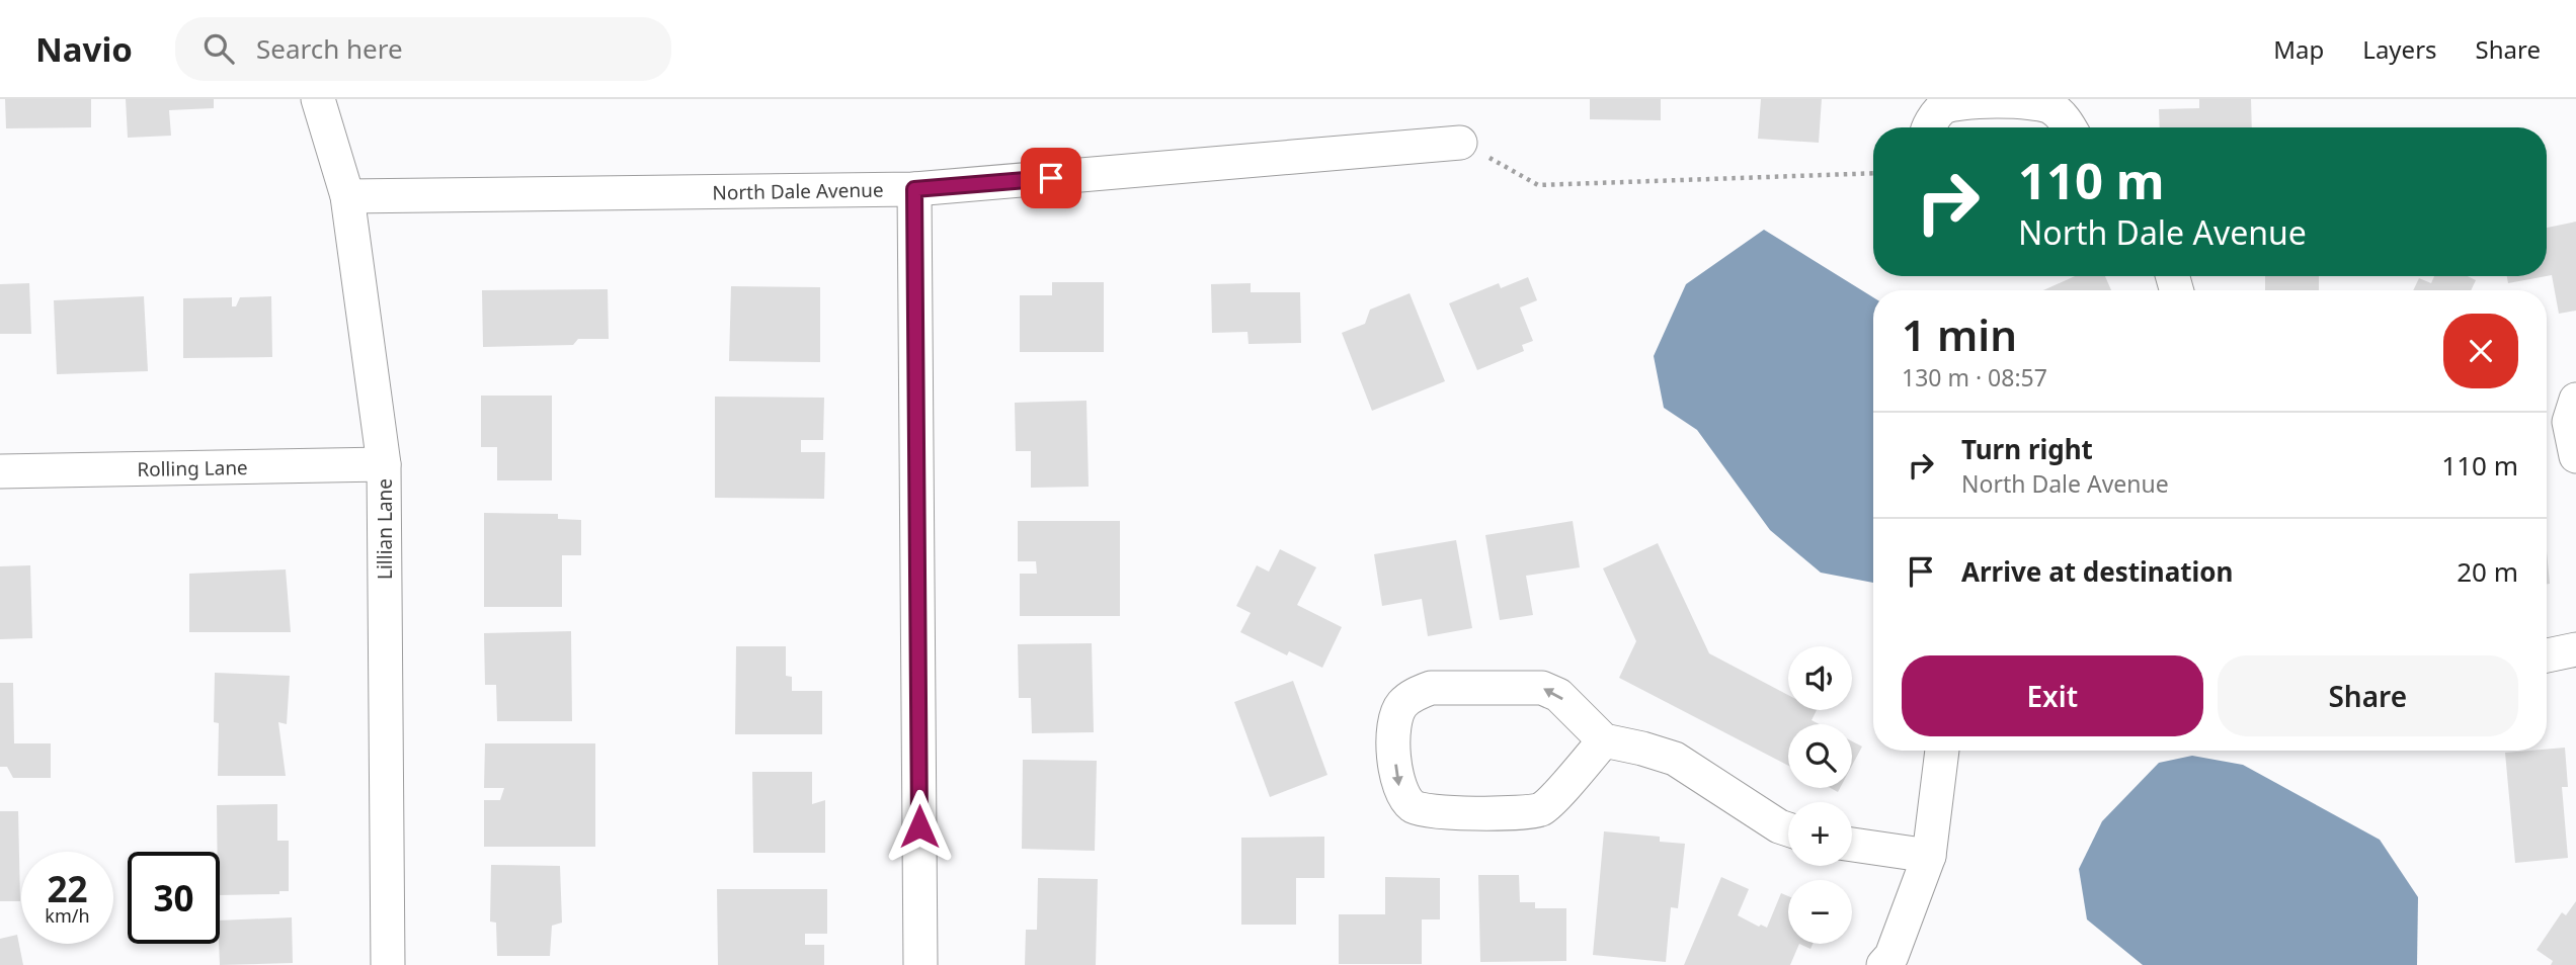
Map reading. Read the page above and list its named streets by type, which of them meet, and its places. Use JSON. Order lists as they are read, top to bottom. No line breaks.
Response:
{"streets":{"street":["North Dale Avenue","Rolling Lane","Lillian Lane"]},"crossings":[["North Dale Avenue","Lillian Lane"],["Rolling Lane","Lillian Lane"]],"page":{"header":"Navio","search":"Search here","nav":["Map","Layers","Share"],"turn":["110 m","North Dale Avenue"],"heading":["1 min","130 m · 08:57"],"list":[{"name":"Turn right","note":"North Dale Avenue","value":"110 m"},{"name":"Arrive at destination","value":"20 m"}],"buttons":["Exit","Share"],"map_buttons":["+","−"],"speed":"22 km/h","limit":"30"}}
